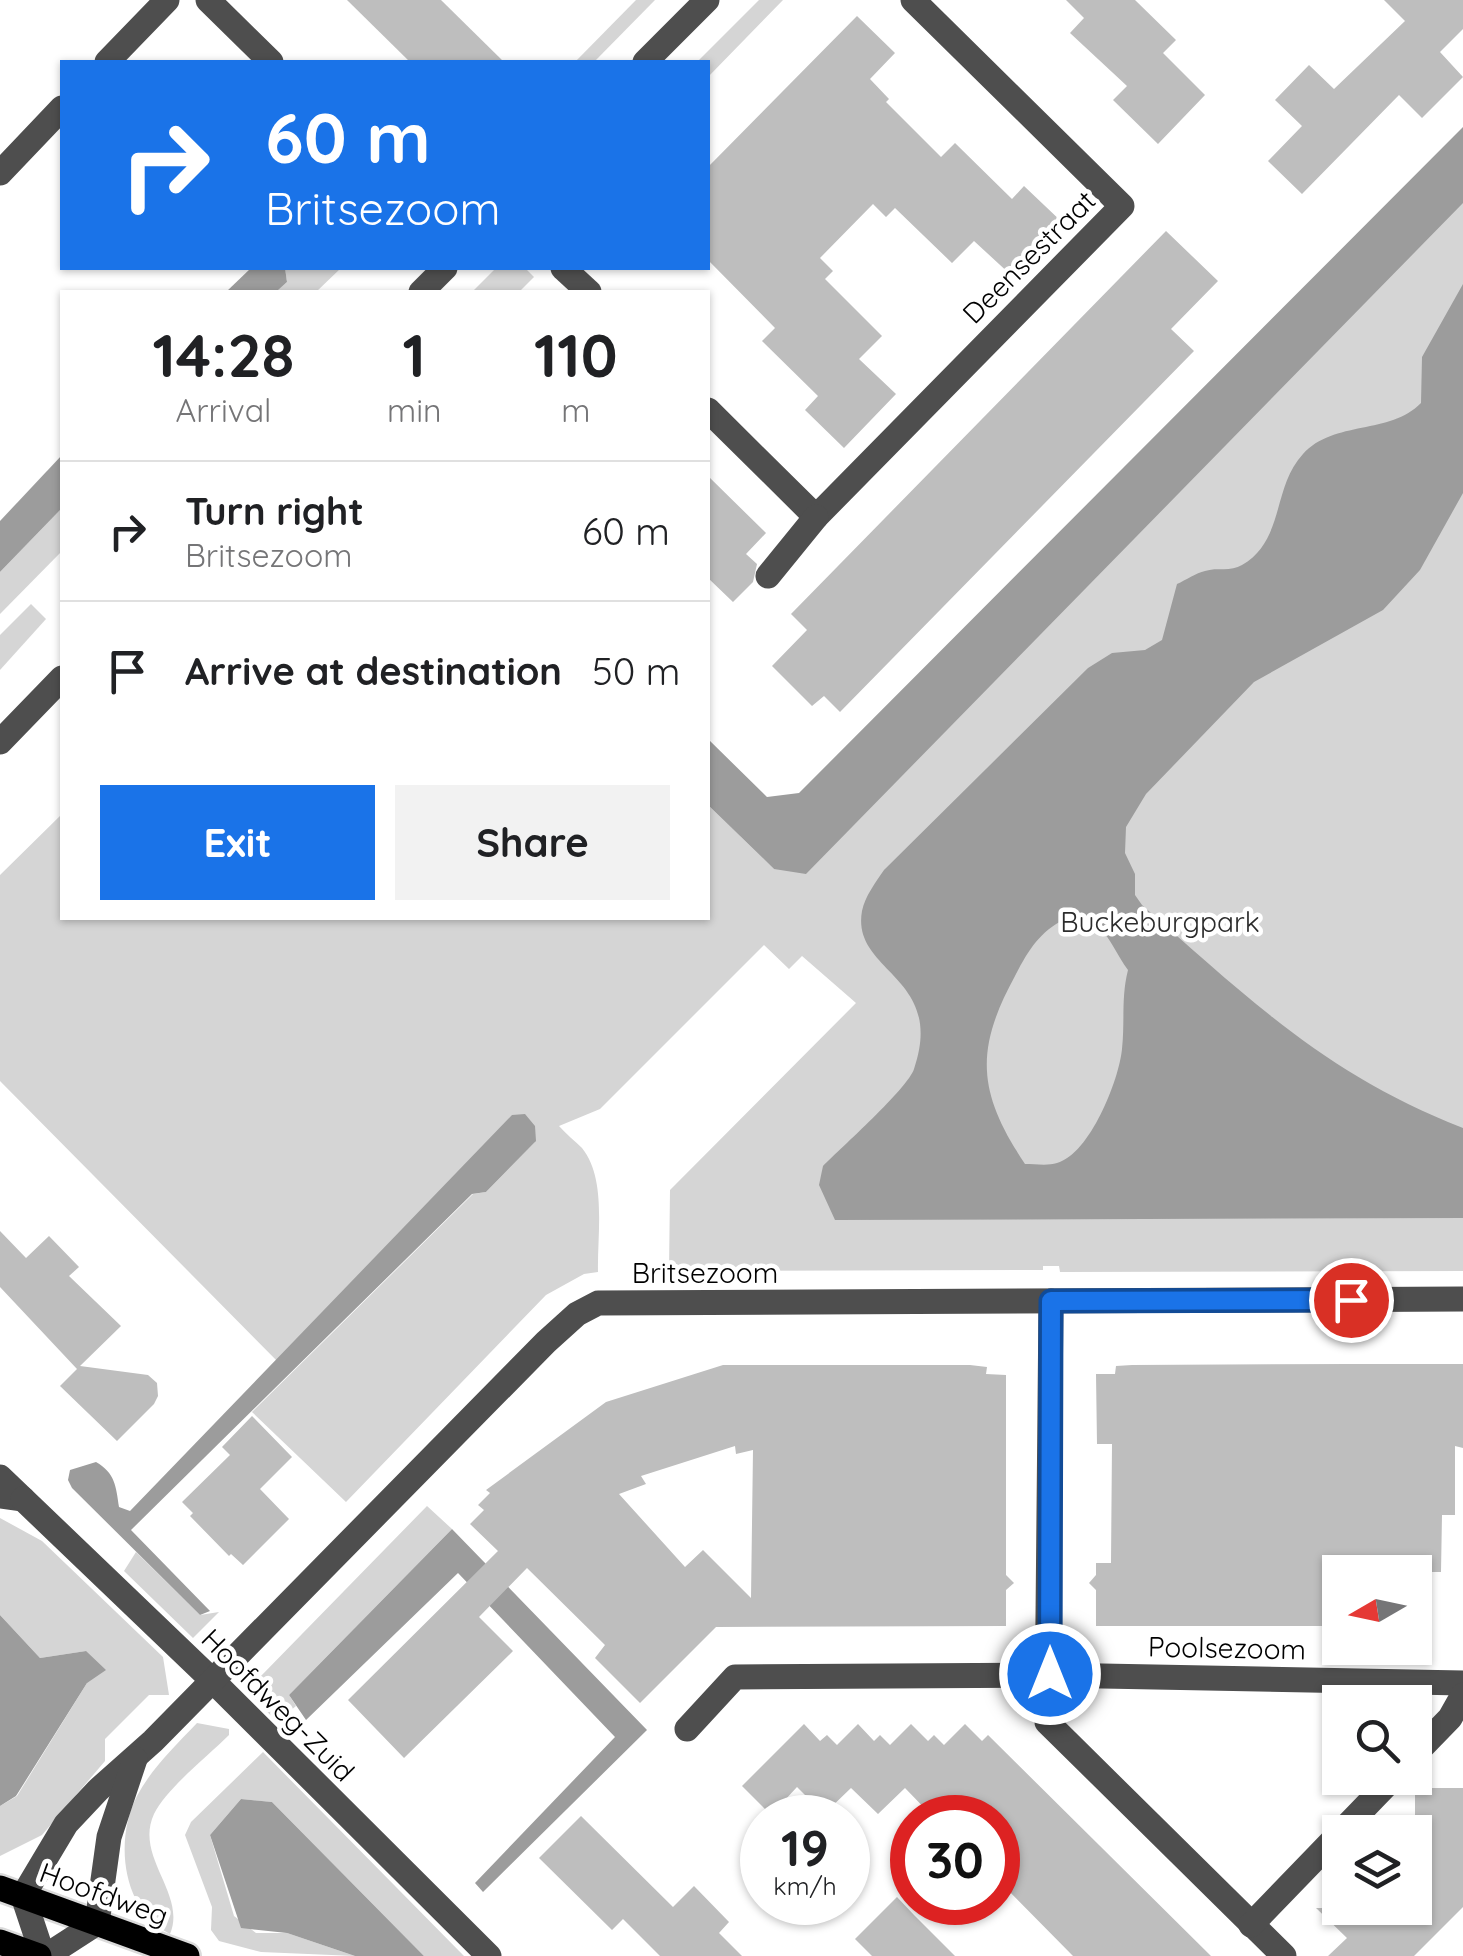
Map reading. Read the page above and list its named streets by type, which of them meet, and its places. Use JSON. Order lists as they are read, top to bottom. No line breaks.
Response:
{"streets":{"main road":["Hoofdweg"],"street":["Deensestraat","Britsezoom","Poolsezoom","Hoofdweg-Zuid"]},"crossings":[["Britsezoom","Hoofdweg-Zuid"],["Britsezoom","Hoofdweg"]],"parks":["Buckeburgpark"],"north":"left","page":{"turn":["60 m","Britsezoom"],"eta":["14:28","Arrival","1","min","110","m"],"list":[{"name":"Turn right","note":"Britsezoom","value":"60 m"},{"name":"Arrive at destination","value":"50 m"}],"buttons":["Exit","Share"],"speed":"19 km/h","limit":"30"}}
